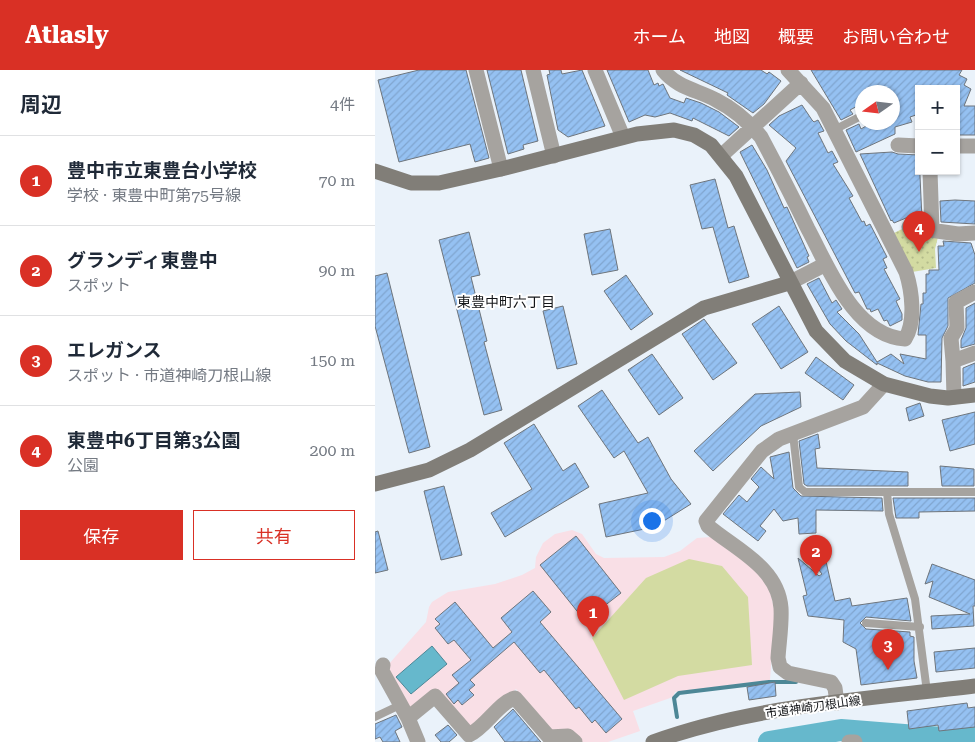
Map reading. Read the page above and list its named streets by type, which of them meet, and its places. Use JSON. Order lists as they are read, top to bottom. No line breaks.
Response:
{"streets":{"street":["市道神崎刀根山線"]},"districts":["東豊中町六丁目"],"north":"left","page":{"header":"Atlasly","nav":["ホーム","地図","概要","お問い合わせ"],"heading":["周辺","4件"],"map_buttons":["+","−"],"list":[{"mark":"1","name":"豊中市立東豊台小学校","note":"学校 · 東豊中町第75号線","value":"70 m"},{"mark":"2","name":"グランディ東豊中","note":"スポット","value":"90 m"},{"mark":"3","name":"エレガンス","note":"スポット · 市道神崎刀根山線","value":"150 m"},{"mark":"4","name":"東豊中6丁目第3公園","note":"公園","value":"200 m"}],"pins":["4","2","1","3"],"buttons":["保存","共有"]}}
